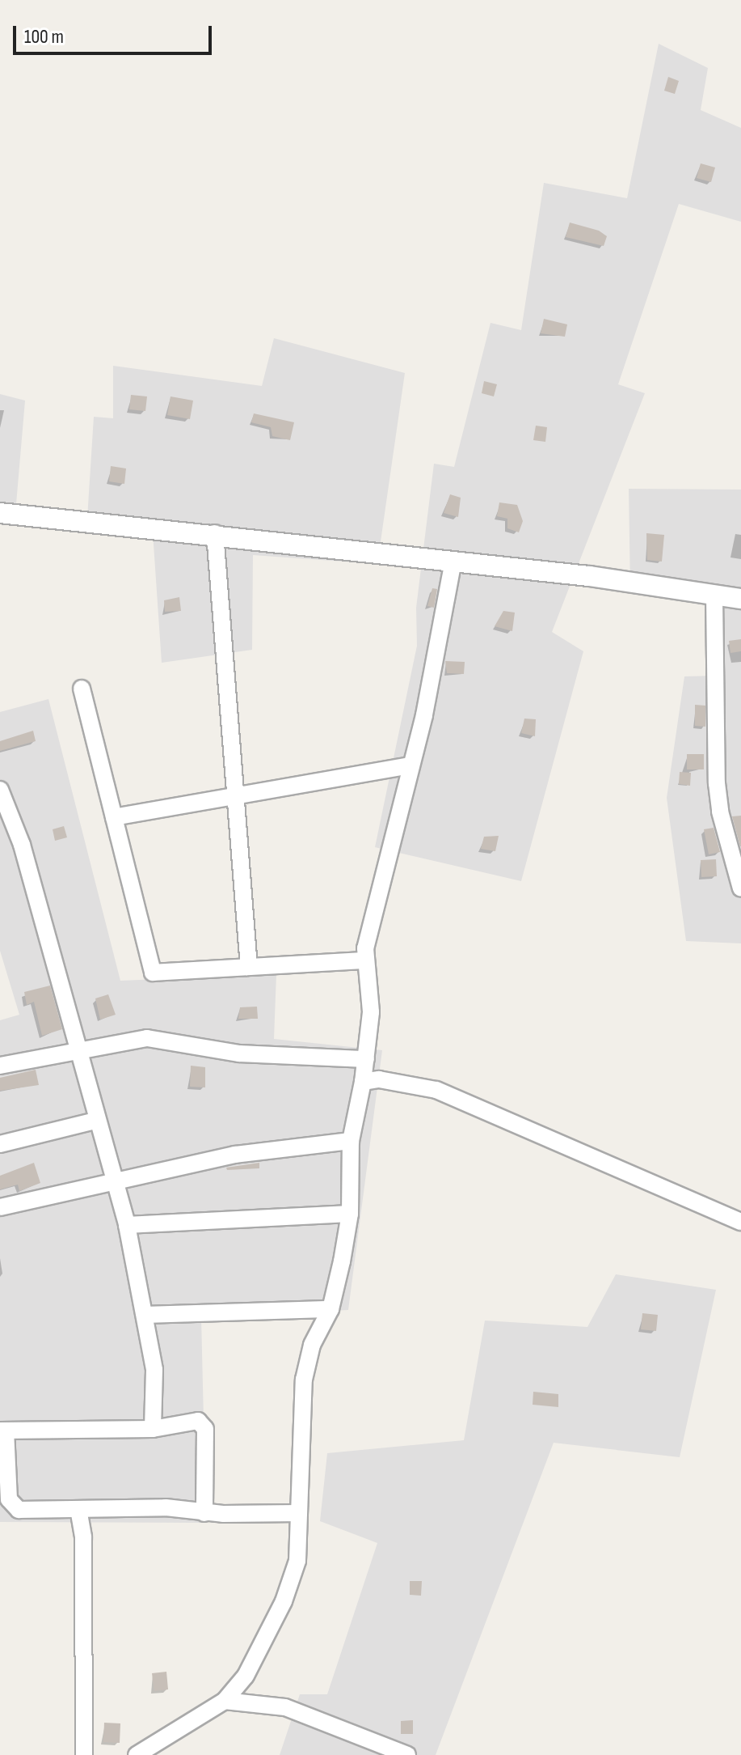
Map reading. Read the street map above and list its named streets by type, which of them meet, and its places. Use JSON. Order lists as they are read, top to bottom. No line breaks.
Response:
{"scale_bar":"100 m"}
